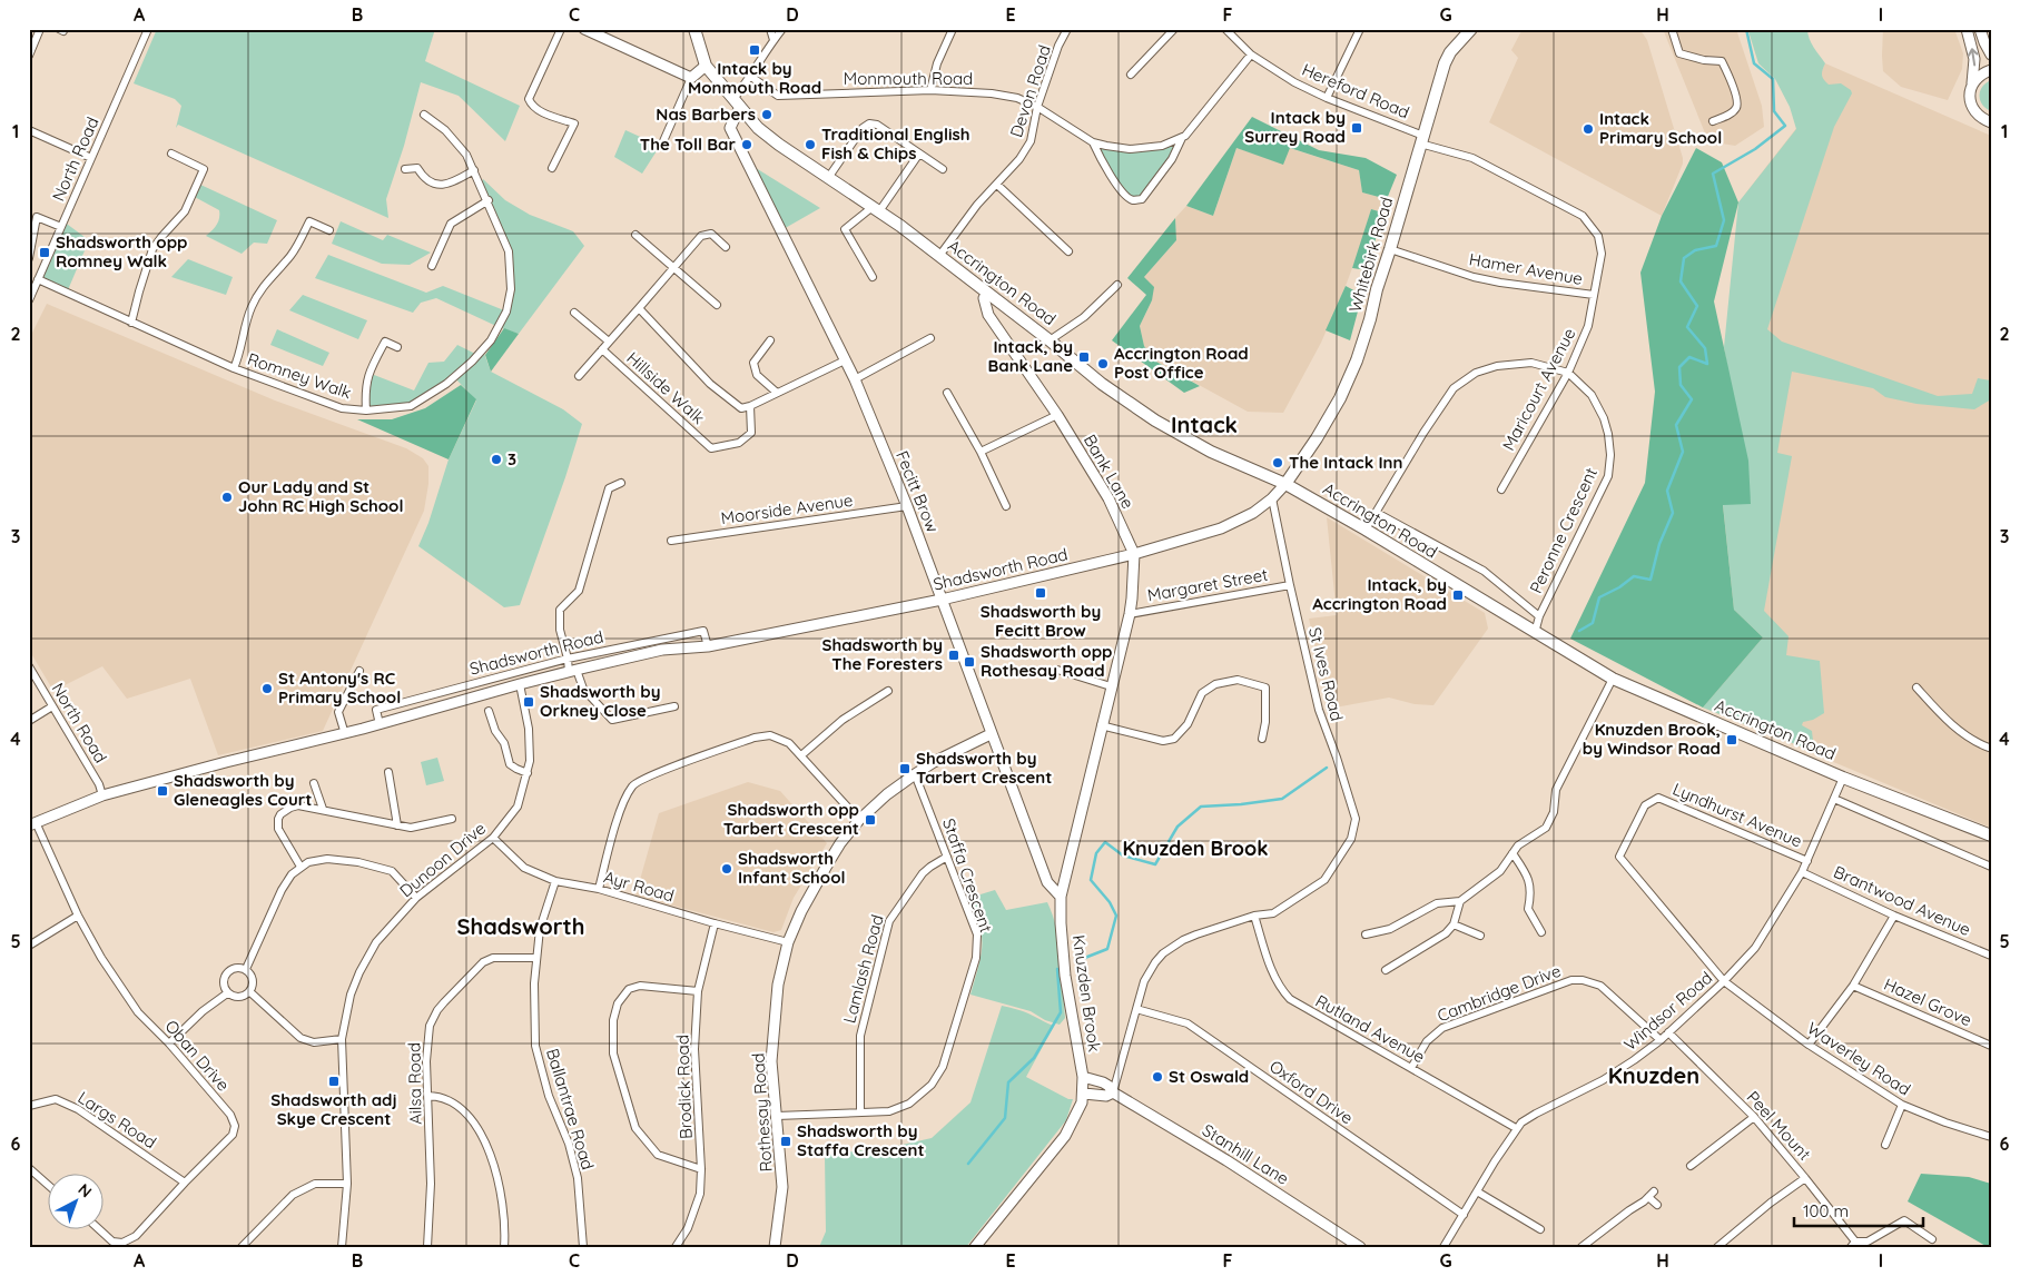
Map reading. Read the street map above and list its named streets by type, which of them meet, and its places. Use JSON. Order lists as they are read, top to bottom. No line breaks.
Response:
{"streets":{"main road":["Whitebirk Road","Accrington Road","Bank Lane","Fecitt Brow","Shadsworth Road","Knuzden Brook","Rothesay Road","Stanhill Lane"],"street":["Monmouth Road","Devon Road","Hereford Road","North Road","Hamer Avenue","Romney Walk","Hillside Walk","Maricourt Avenue","Moorside Avenue","Peronne Crescent","Margaret Street","St Ives Road","Lyndhurst Avenue","Dunoon Drive","Staffa Crescent","Ayr Road","Brantwood Avenue","Lamlash Road","Cambridge Drive","Hazel Grove","Windsor Road","Rutland Avenue","Oban Drive","Waverley Road","Ailsa Road","Brodick Road","Oxford Drive","Ballantrae Road","Largs Road","Peel Mount"]},"crossings":[["Monmouth Road","Devon Road"],["Monmouth Road","Hereford Road"],["Devon Road","Accrington Road"],["Hereford Road","Whitebirk Road"],["Hereford Road","Maricourt Avenue"],["North Road","Romney Walk"],["North Road","Shadsworth Road"],["Whitebirk Road","Hamer Avenue"],["Whitebirk Road","Accrington Road"],["Whitebirk Road","Maricourt Avenue"],["Whitebirk Road","Shadsworth Road"],["Hamer Avenue","Maricourt Avenue"],["Accrington Road","Bank Lane"],["Accrington Road","Fecitt Brow"],["Accrington Road","Peronne Crescent"],["Accrington Road","Shadsworth Road"],["Accrington Road","Windsor Road"],["Maricourt Avenue","Peronne Crescent"],["Bank Lane","Fecitt Brow"],["Bank Lane","Shadsworth Road"],["Bank Lane","Margaret Street"],["Bank Lane","Knuzden Brook"],["Fecitt Brow","Moorside Avenue"],["Fecitt Brow","Shadsworth Road"],["Fecitt Brow","Knuzden Brook"],["Fecitt Brow","Rothesay Road"],["Shadsworth Road","St Ives Road"],["Shadsworth Road","Dunoon Drive"],["Shadsworth Road","Oban Drive"],["Margaret Street","St Ives Road"],["St Ives Road","Rutland Avenue"],["St Ives Road","Oxford Drive"],["St Ives Road","Stanhill Lane"],["Lyndhurst Avenue","Windsor Road"],["Lyndhurst Avenue","Waverley Road"],["Dunoon Drive","Ayr Road"],["Staffa Crescent","Lamlash Road"],["Staffa Crescent","Rothesay Road"],["Ayr Road","Brodick Road"],["Ayr Road","Ballantrae Road"],["Ayr Road","Rothesay Road"],["Brantwood Avenue","Windsor Road"],["Knuzden Brook","Stanhill Lane"],["Cambridge Drive","Windsor Road"],["Cambridge Drive","Rutland Avenue"],["Windsor Road","Rutland Avenue"],["Windsor Road","Waverley Road"],["Windsor Road","Oxford Drive"],["Windsor Road","Peel Mount"],["Oban Drive","Largs Road"],["Ailsa Road","Ballantrae Road"]],"districts":["Intack","Knuzden Brook","Shadsworth","Knuzden"],"places":{"transit":["Intack by Monmouth Road","Intack by Surrey Road","Shadsworth opp Romney Walk","Intack, by Bank Lane","Shadsworth by Fecitt Brow","Intack, by Accrington Road","Shadsworth by The Foresters","Shadsworth opp Rothesay Road","Shadsworth by Orkney Close","Knuzden Brook, by Windsor Road","Shadsworth by Tarbert Crescent","Shadsworth by Gleneagles Court","Shadsworth opp Tarbert Crescent","Shadsworth adj Skye Crescent","Shadsworth by Staffa Crescent"],"other":["Nas Barbers","Intack Primary School","The Toll Bar","Traditional English Fish & Chips","Accrington Road Post Office","3","The Intack Inn","Our Lady and St John RC High School","St Antony's RC Primary School","Shadsworth Infant School","St Oswald"]},"scale_bar":"100 m","north":"top right","grid":{"columns":["A","B","C","D","E","F","G","H","I"],"rows":["1","2","3","4","5","6"]}}
